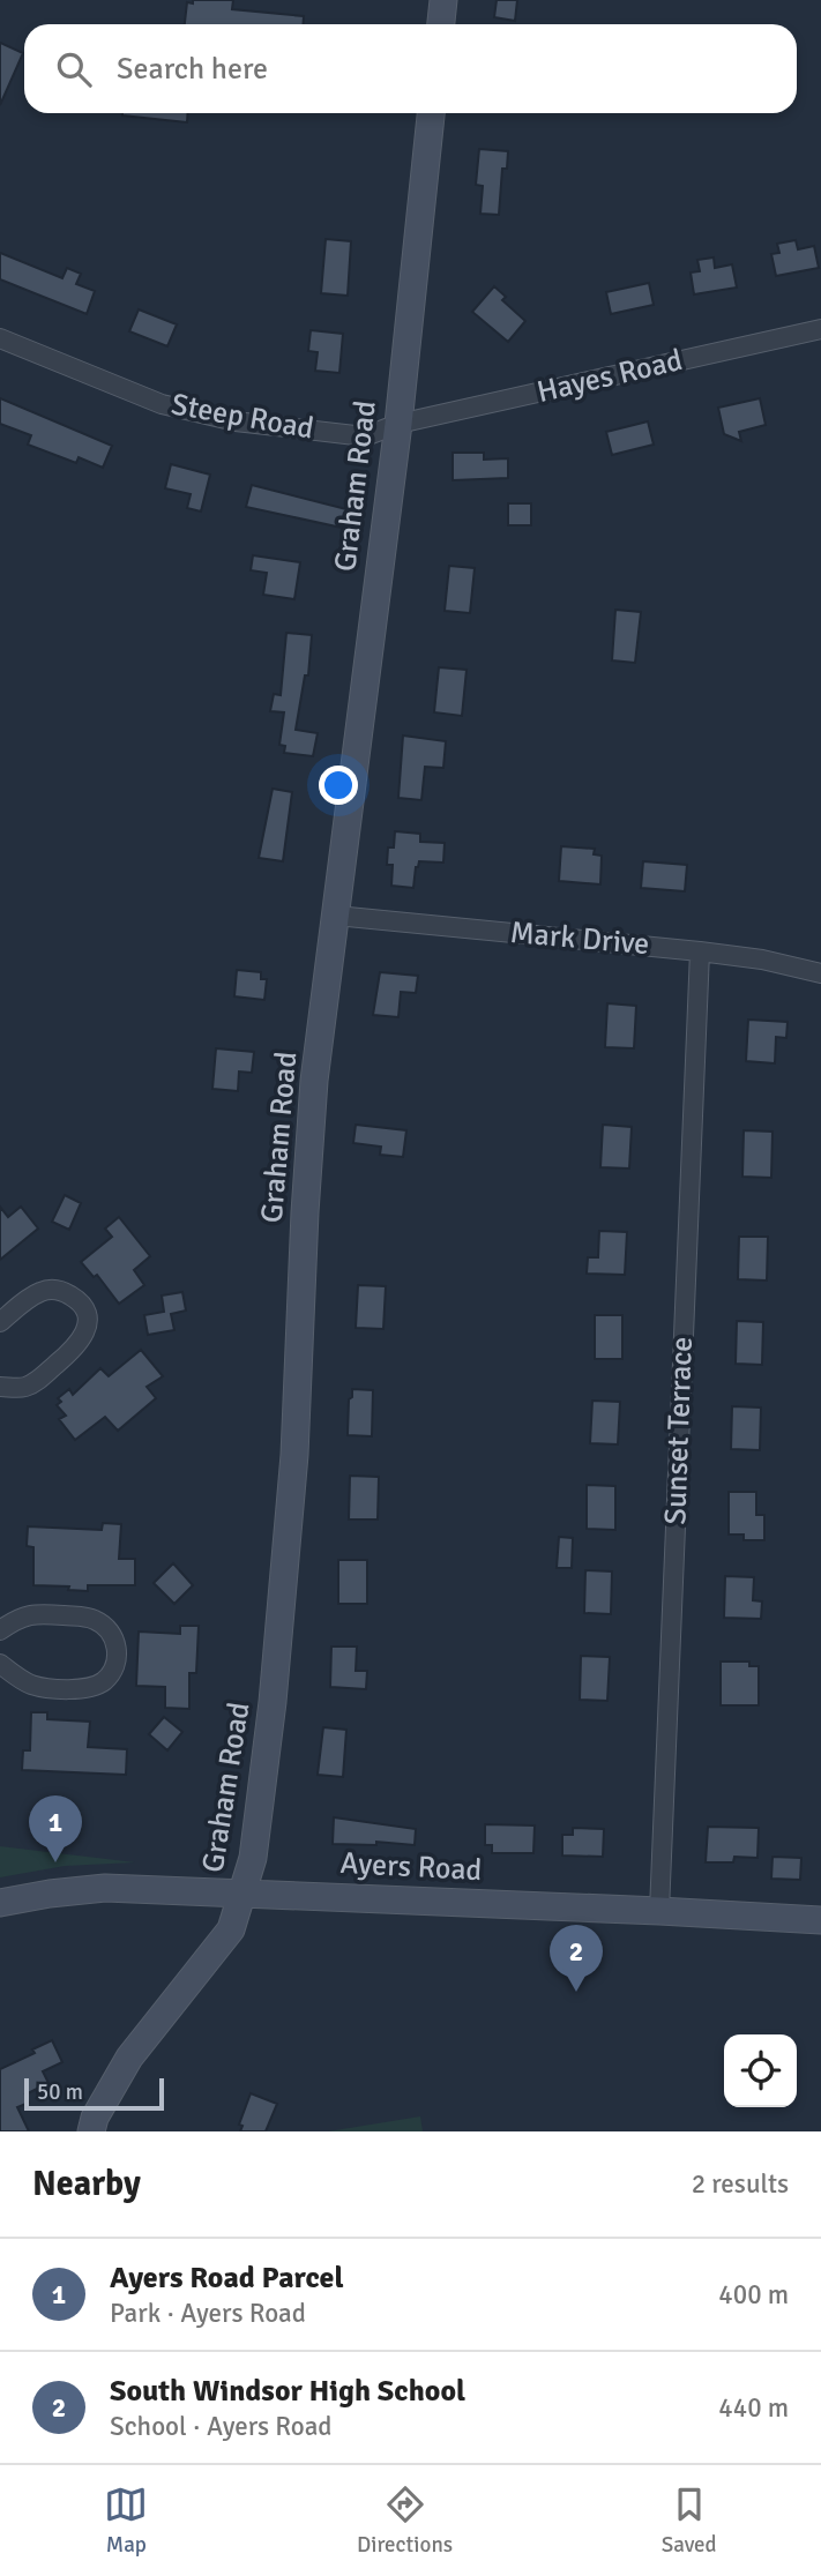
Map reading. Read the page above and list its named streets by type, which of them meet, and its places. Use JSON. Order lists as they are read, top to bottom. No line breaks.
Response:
{"streets":{"street":["Hayes Road","Steep Road","Graham Road","Mark Drive","Sunset Terrace","Ayers Road"]},"crossings":[["Hayes Road","Steep Road"],["Hayes Road","Graham Road"],["Steep Road","Graham Road"],["Graham Road","Mark Drive"],["Graham Road","Ayers Road"],["Mark Drive","Sunset Terrace"],["Sunset Terrace","Ayers Road"]],"scale_bar":"50 m","page":{"search":"Search here","pins":["1","2"],"scale":"50 m","heading":["Nearby","2 results"],"list":[{"mark":"1","name":"Ayers Road Parcel","note":"Park · Ayers Road","value":"400 m"},{"mark":"2","name":"South Windsor High School","note":"School · Ayers Road","value":"440 m"}],"nav":["Map","Directions","Saved"]}}
